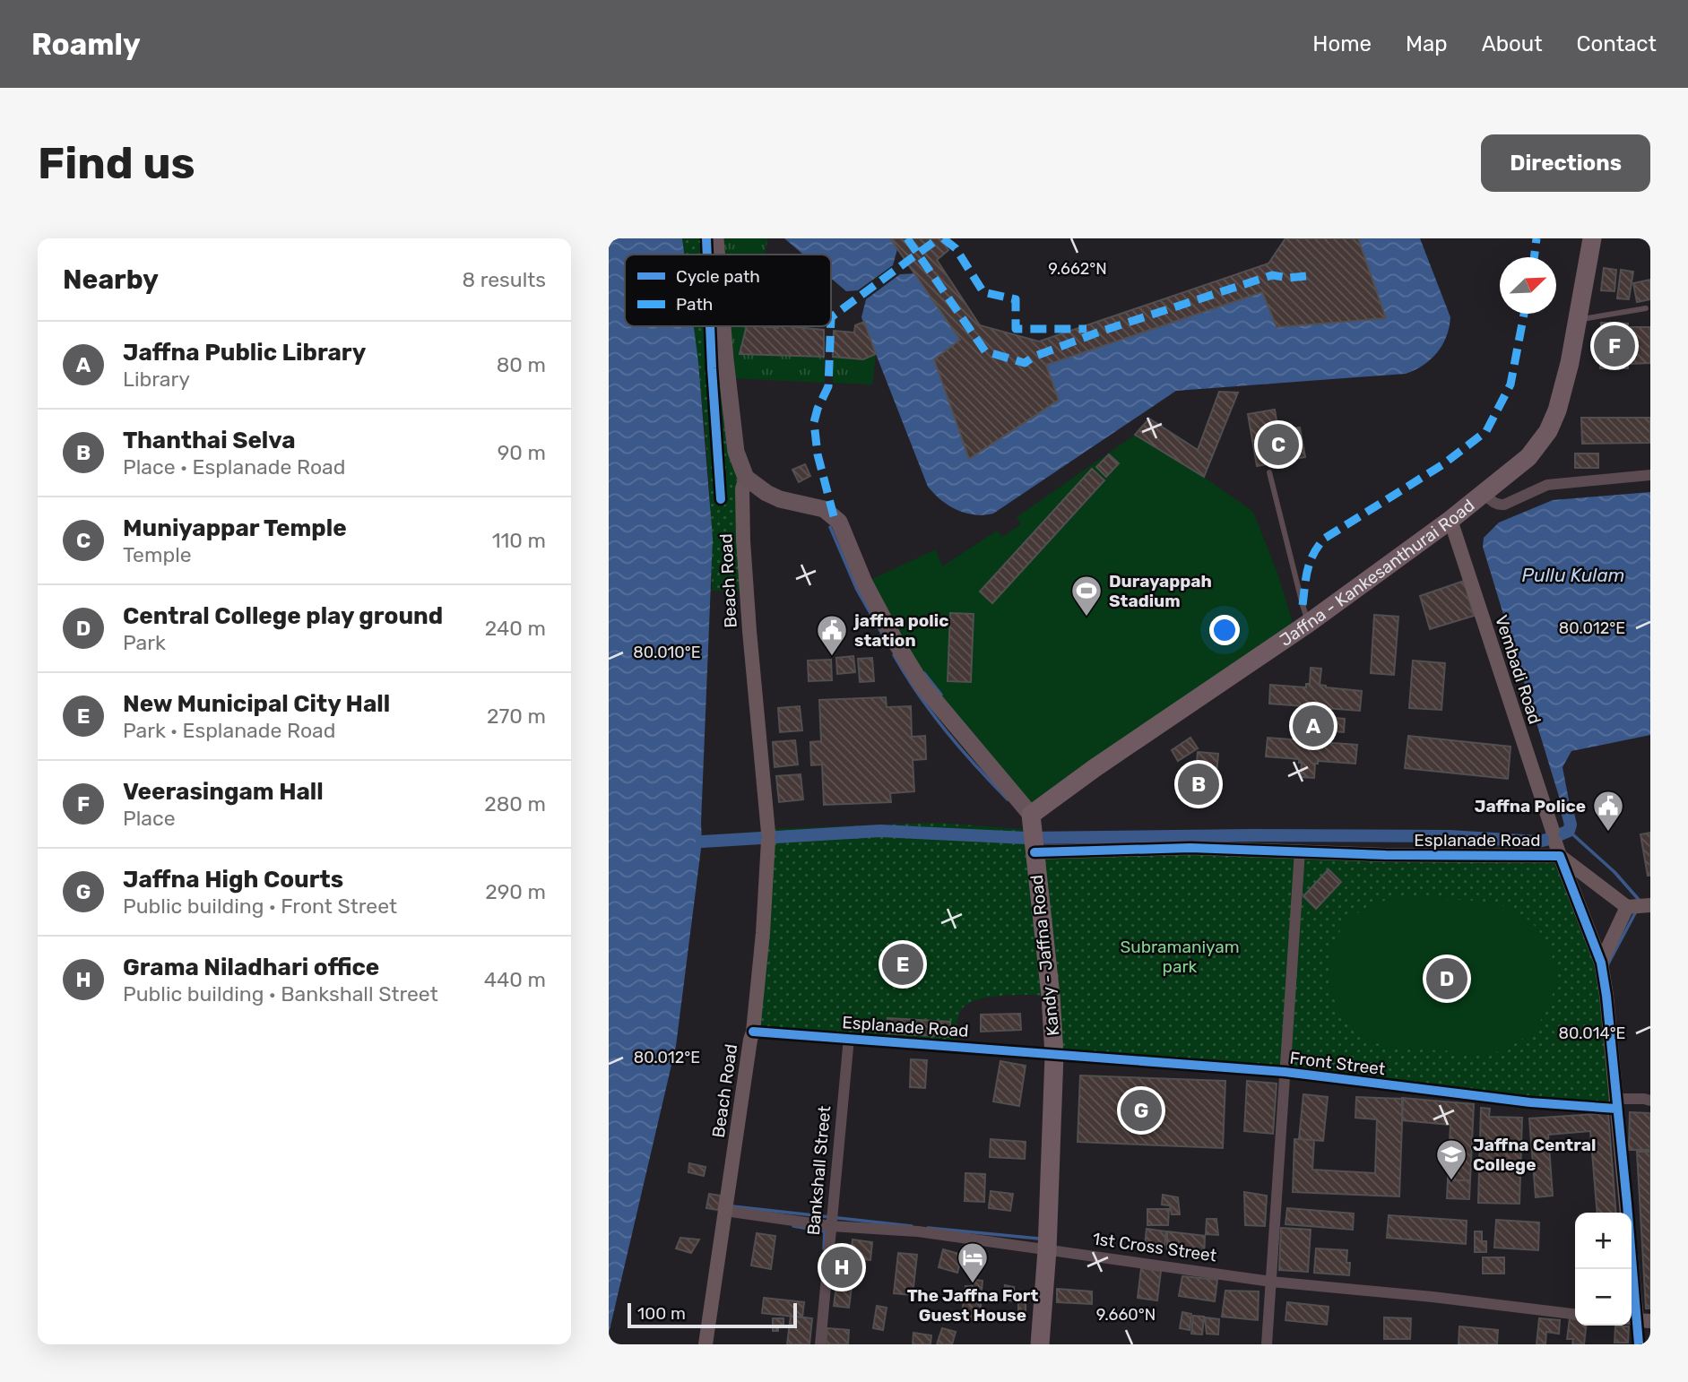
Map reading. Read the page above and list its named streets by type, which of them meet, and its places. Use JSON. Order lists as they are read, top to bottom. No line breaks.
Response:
{"streets":{"highway":["Jaffna - Kankesanthurai Road","Kandy - Jaffna Road"],"street":["Beach Road","Vembadi Road","Esplanade Road","Front Street","Bankshall Street","1st Cross Street"]},"crossings":[["Jaffna - Kankesanthurai Road","Vembadi Road"],["Jaffna - Kankesanthurai Road","Kandy - Jaffna Road"],["Beach Road","Esplanade Road"],["Beach Road","1st Cross Street"],["Vembadi Road","Esplanade Road"],["Esplanade Road","Kandy - Jaffna Road"],["Esplanade Road","Front Street"],["Esplanade Road","Bankshall Street"],["Kandy - Jaffna Road","Front Street"],["Kandy - Jaffna Road","1st Cross Street"],["Bankshall Street","1st Cross Street"]],"water":["Pullu Kulam"],"parks":["Subramaniyam park"],"places":{"sports":["Durayappah Stadium"],"public building":["jaffna polic station","Jaffna Police"],"school or university":["Jaffna Central College"],"hotel":["The Jaffna Fort Guest House"]},"legend":["Cycle path","Path"],"scale_bar":"100 m","north":"top right","page":{"header":"Roamly","nav":["Home","Map","About","Contact"],"buttons":"Directions","title":"Find us","heading":["Nearby","8 results"],"list":[{"mark":"A","name":"Jaffna Public Library","note":"Library","value":"80 m"},{"mark":"B","name":"Thanthai Selva","note":"Place · Esplanade Road","value":"90 m"},{"mark":"C","name":"Muniyappar Temple","note":"Temple","value":"110 m"},{"mark":"D","name":"Central College play ground","note":"Park","value":"240 m"},{"mark":"E","name":"New Municipal City Hall","note":"Park · Esplanade Road","value":"270 m"},{"mark":"F","name":"Veerasingam Hall","note":"Place","value":"280 m"},{"mark":"G","name":"Jaffna High Courts","note":"Public building · Front Street","value":"290 m"},{"mark":"H","name":"Grama Niladhari office","note":"Public building · Bankshall Street","value":"440 m"}],"pins":["F","C","A","B","E","D","G","H"],"map_buttons":["+","−"],"scale":"100 m"},"coordinates":["9.662°N","80.012°E","80.010°E","80.014°E","9.660°N"]}
